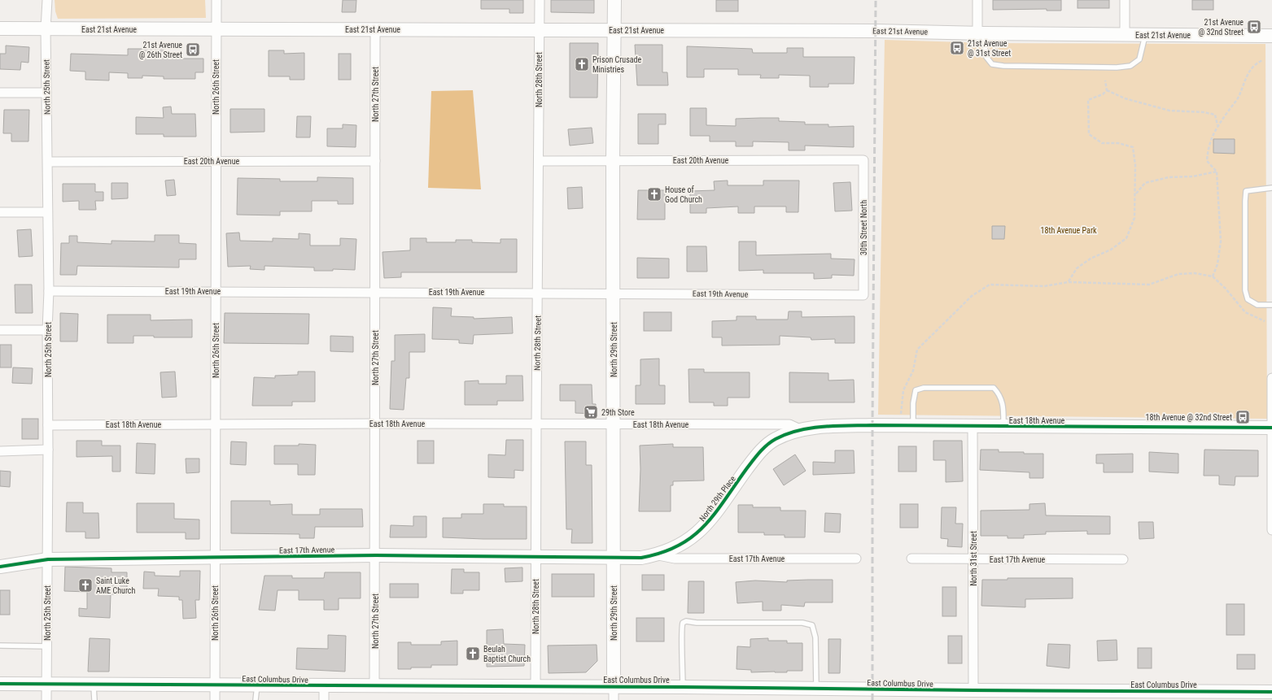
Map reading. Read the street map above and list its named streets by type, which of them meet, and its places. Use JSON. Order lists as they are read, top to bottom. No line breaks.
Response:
{"streets":{"main road":["East 21st Avenue","North 29th Street","East 18th Avenue","North 29th Place","East 17th Avenue","East Columbus Drive"],"street":["North 28th Street","North 25th Street","North 26th Street","North 27th Street","East 20th Avenue","30th Street North","East 19th Avenue","North 31st Street"]},"crossings":[["East 21st Avenue","North 28th Street"],["East 21st Avenue","North 25th Street"],["East 21st Avenue","North 26th Street"],["East 21st Avenue","North 27th Street"],["East 21st Avenue","North 29th Street"],["North 28th Street","East 20th Avenue"],["North 28th Street","East 19th Avenue"],["North 28th Street","East 18th Avenue"],["North 28th Street","East 17th Avenue"],["North 28th Street","East Columbus Drive"],["North 25th Street","East 20th Avenue"],["North 25th Street","East 19th Avenue"],["North 25th Street","East 18th Avenue"],["North 25th Street","East 17th Avenue"],["North 25th Street","East Columbus Drive"],["North 26th Street","East 20th Avenue"],["North 26th Street","East 19th Avenue"],["North 26th Street","East 18th Avenue"],["North 26th Street","East 17th Avenue"],["North 26th Street","East Columbus Drive"],["North 27th Street","East 20th Avenue"],["North 27th Street","East 19th Avenue"],["North 27th Street","East 18th Avenue"],["North 27th Street","East 17th Avenue"],["North 27th Street","East Columbus Drive"],["East 20th Avenue","30th Street North"],["East 20th Avenue","North 29th Street"],["30th Street North","East 19th Avenue"],["East 19th Avenue","North 29th Street"],["North 29th Street","East 18th Avenue"],["North 29th Street","North 29th Place"],["North 29th Street","East 17th Avenue"],["North 29th Street","East Columbus Drive"],["East 18th Avenue","North 29th Place"],["East 18th Avenue","North 31st Street"],["North 29th Place","East 17th Avenue"],["East 17th Avenue","North 31st Street"],["North 31st Street","East Columbus Drive"]],"parks":["18th Avenue Park"],"places":{"bus stop":["21st Avenue @ 32nd Street","21st Avenue @ 31st Street","21st Avenue @ 26th Street","18th Avenue @ 32nd Street"],"church":["Prison Crusade Ministries","House of God Church","Saint Luke AME Church","Beulah Baptist Church"],"supermarket":["29th Store"]}}
